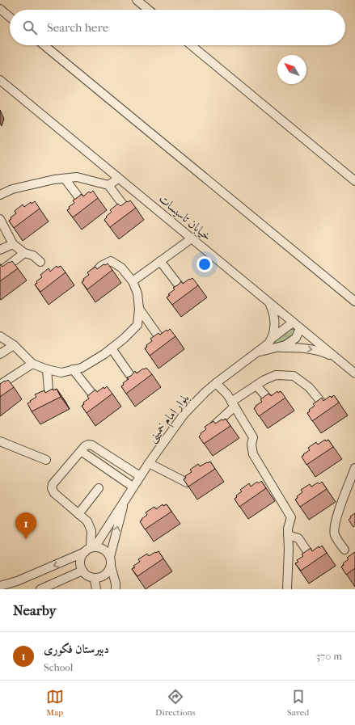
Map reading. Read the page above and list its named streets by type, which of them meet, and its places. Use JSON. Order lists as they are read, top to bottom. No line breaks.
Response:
{"streets":{"street":["خیابان تاسیسات","بلوار امام خمینی"]},"north":"top left","page":{"search":"Search here","pins":"1","heading":"Nearby","list":[{"mark":"1","name":"دبیرستان فکوری","note":"School","value":"370 m"}],"nav":["Map","Directions","Saved"]}}
